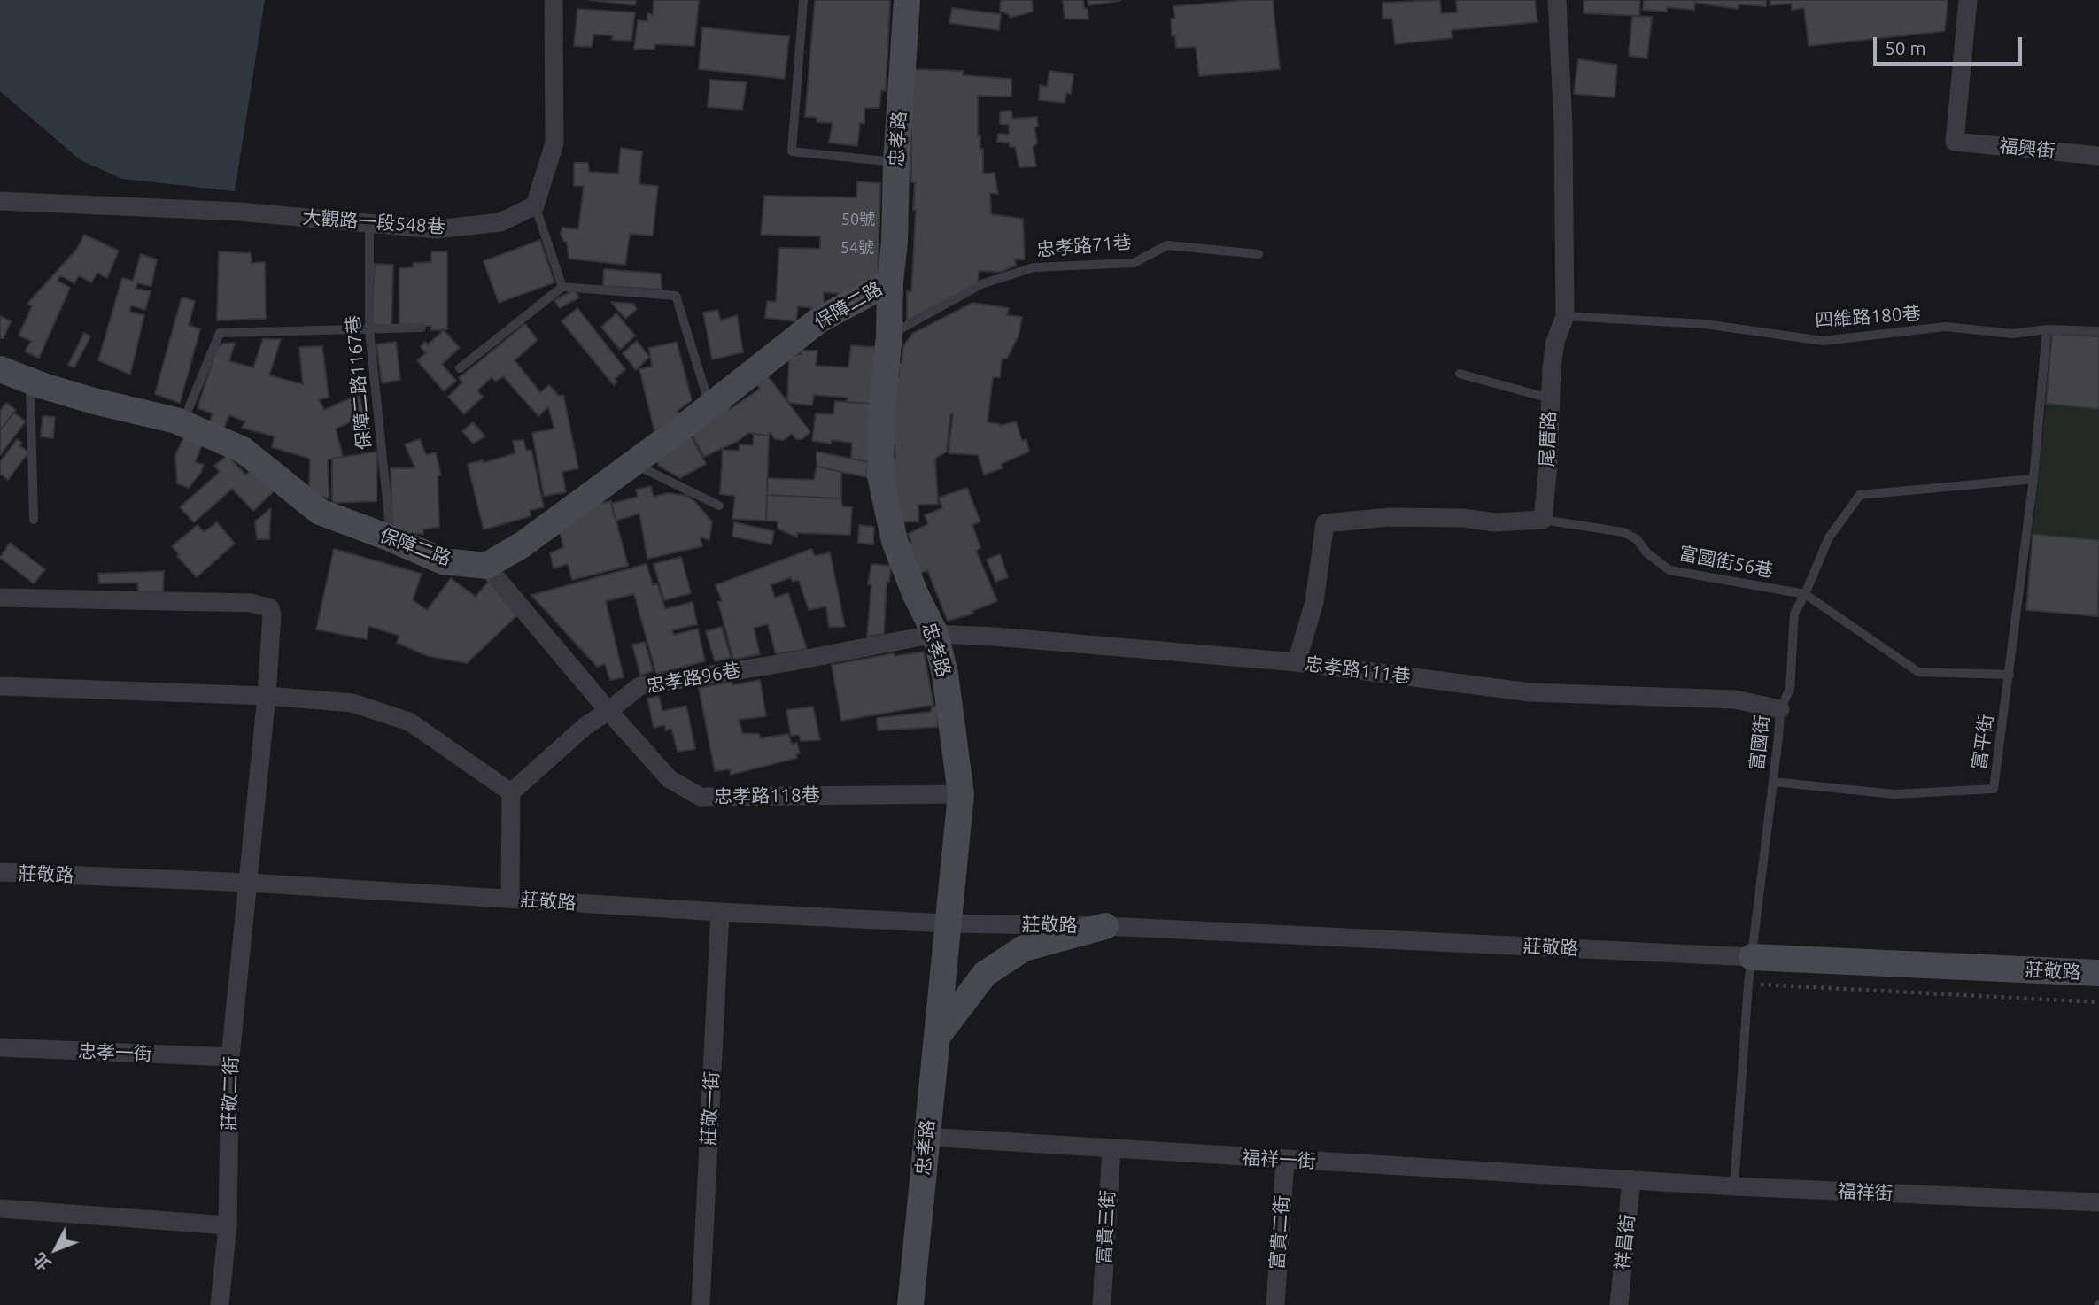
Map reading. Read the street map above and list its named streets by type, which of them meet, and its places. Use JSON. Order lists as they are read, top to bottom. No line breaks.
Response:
{"streets":{"street":["忠孝路","福興街","大觀路一段548巷","保障二路","尾厝路","忠孝路111巷","忠孝路96巷","忠孝路118巷","莊敬路","忠孝一街","莊敬二街","莊敬一街","福祥一街","福祥街","富貴三街","富貴二街","祥昌街"],"lane":["忠孝路71巷","四維路180巷","保障二路1167巷","富國街56巷","富平街","富國街"]},"crossings":[["忠孝路","忠孝路71巷"],["忠孝路","保障二路"],["忠孝路","忠孝路111巷"],["忠孝路","忠孝路96巷"],["忠孝路","忠孝路118巷"],["忠孝路","莊敬路"],["忠孝路","福祥一街"],["大觀路一段548巷","保障二路1167巷"],["保障二路","保障二路1167巷"],["四維路180巷","尾厝路"],["四維路180巷","富平街"],["尾厝路","富國街56巷"],["富國街56巷","富國街"],["忠孝路111巷","忠孝路96巷"],["忠孝路111巷","富國街"],["忠孝路96巷","忠孝路118巷"],["富平街","富國街"],["富國街","莊敬路"],["富國街","福祥街"],["莊敬路","莊敬二街"],["莊敬路","莊敬一街"],["忠孝一街","莊敬二街"],["福祥一街","福祥街"],["福祥一街","富貴三街"],["福祥一街","富貴二街"],["福祥一街","祥昌街"],["福祥街","祥昌街"]],"house_numbers":["50號","54號"],"scale_bar":"50 m","north":"bottom left"}
